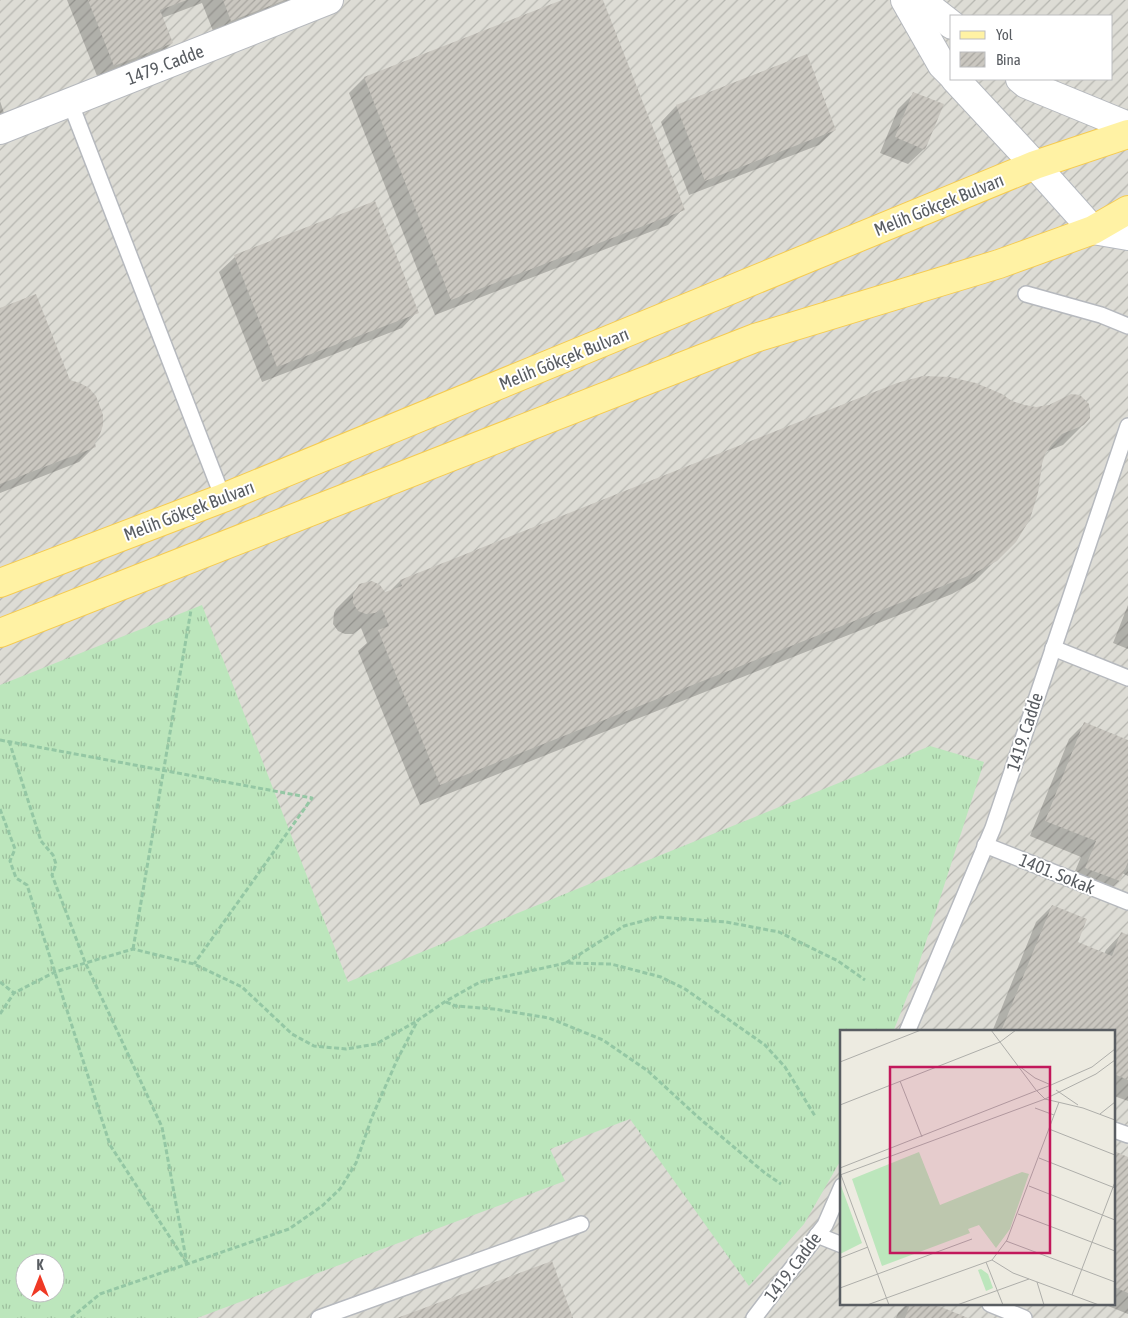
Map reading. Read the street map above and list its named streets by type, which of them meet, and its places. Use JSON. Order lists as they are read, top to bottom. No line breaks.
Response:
{"streets":{"main road":["Melih Gökçek Bulvarı"],"street":["1479. Cadde"],"lane":["1419. Cadde","1401. Sokak"]},"crossings":[["1419. Cadde","1401. Sokak"]],"legend":["Yol","Bina"],"north":"top"}
